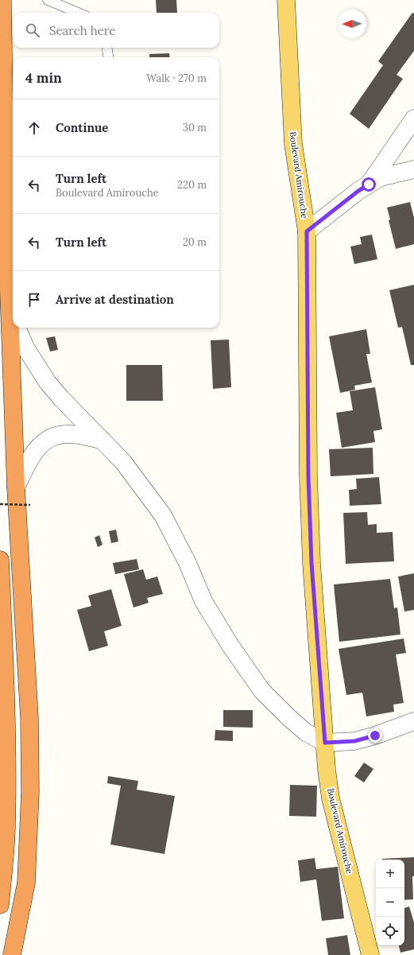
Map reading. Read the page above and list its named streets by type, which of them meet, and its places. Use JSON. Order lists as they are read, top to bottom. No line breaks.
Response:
{"streets":{"main road":["Boulevard Amirouche"]},"north":"left","page":{"search":"Search here","heading":["4 min","Walk · 270 m"],"list":[["Continue","30 m"],["Turn left","Boulevard Amirouche","220 m"],["Turn left","20 m"],"Arrive at destination"],"map_buttons":["+","−"]}}
